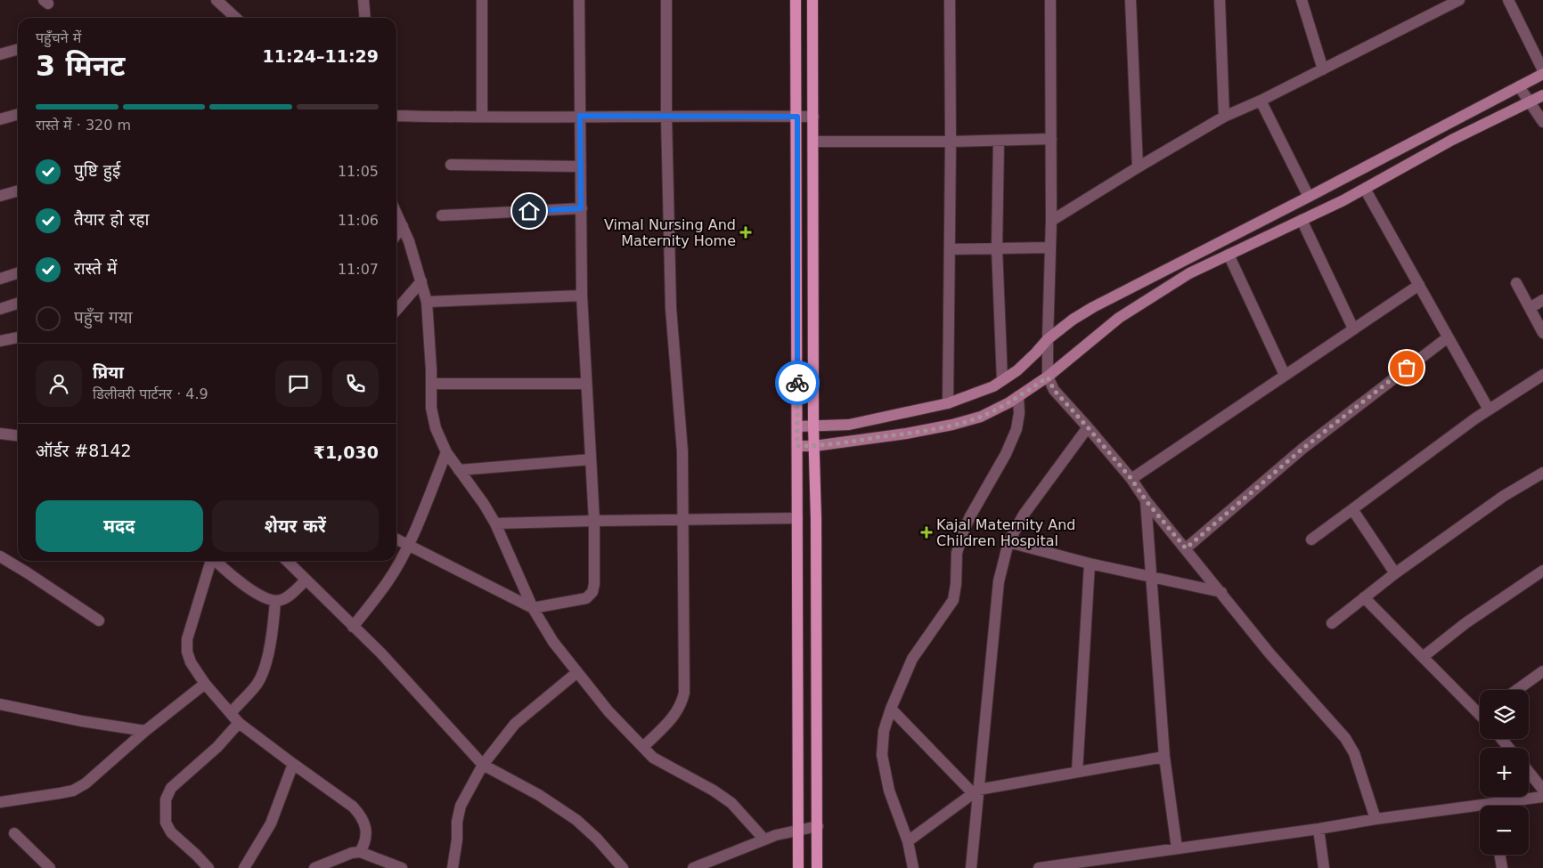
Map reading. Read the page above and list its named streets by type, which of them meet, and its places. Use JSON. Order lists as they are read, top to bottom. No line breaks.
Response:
{"places":{"health":["Vimal Nursing And Maternity Home","Kajal Maternity And Children Hospital"]},"page":{"heading":["3 मिनट","पहुँचने में","11:24–11:29"],"panel":["प्रिया","डिलीवरी पार्टनर · 4.9","ऑर्डर #8142","₹1,030"],"bar":"रास्ते में · 320 m","list":[["पुष्टि हुई","11:05"],["तैयार हो रहा","11:06"],["रास्ते में","11:07"],"पहुँच गया"],"buttons":["मदद","शेयर करें"],"map_buttons":["+","−"]}}
